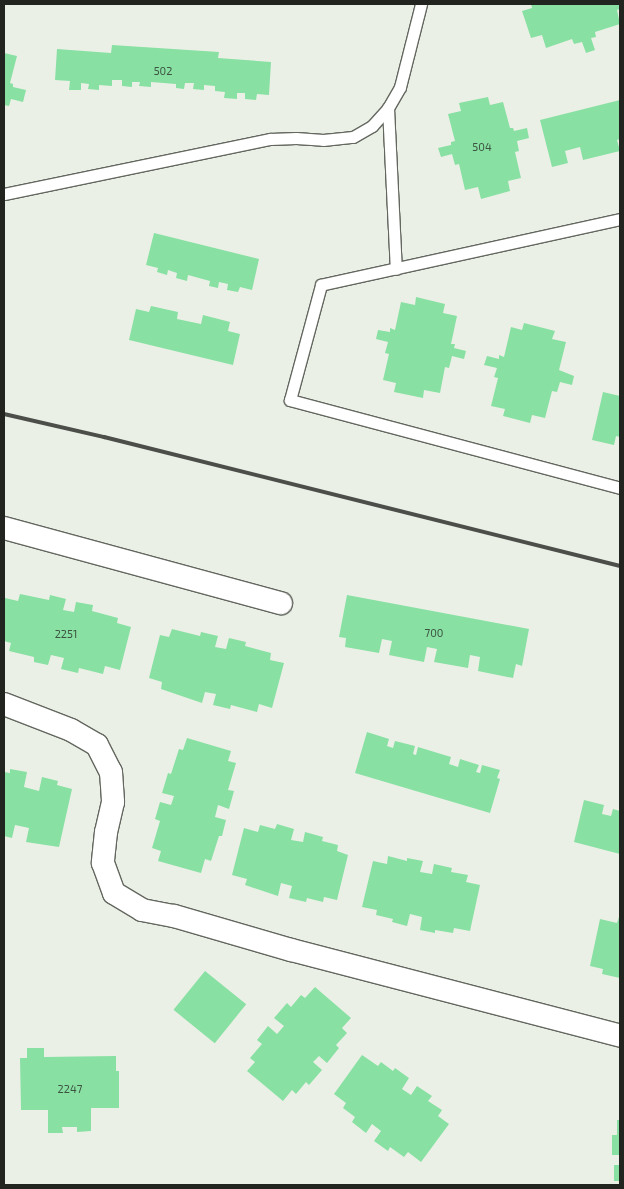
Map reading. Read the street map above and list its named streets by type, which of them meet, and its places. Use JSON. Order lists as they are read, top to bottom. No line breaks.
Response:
{"house_numbers":["502","504","700","2251","2247"]}
